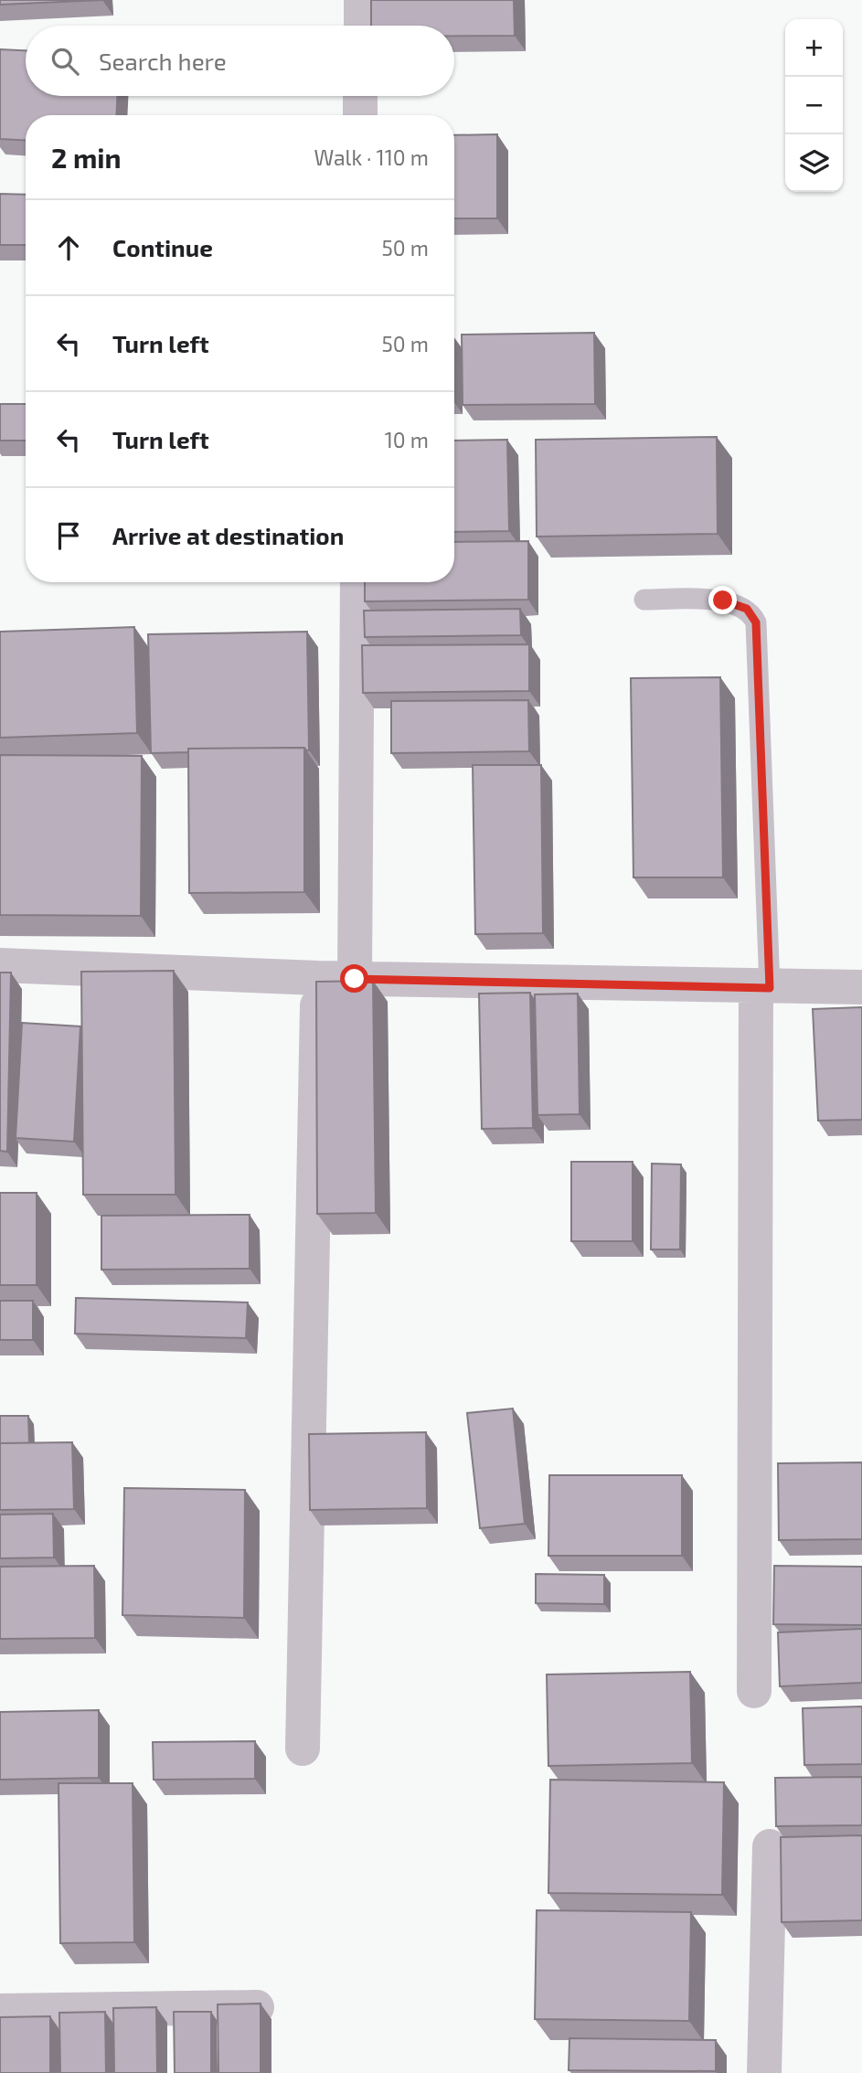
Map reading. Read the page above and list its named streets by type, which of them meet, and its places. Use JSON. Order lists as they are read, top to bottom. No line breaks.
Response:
{"page":{"map_buttons":["+","−"],"search":"Search here","heading":["2 min","Walk · 110 m"],"list":[["Continue","50 m"],["Turn left","50 m"],["Turn left","10 m"],"Arrive at destination"]}}
